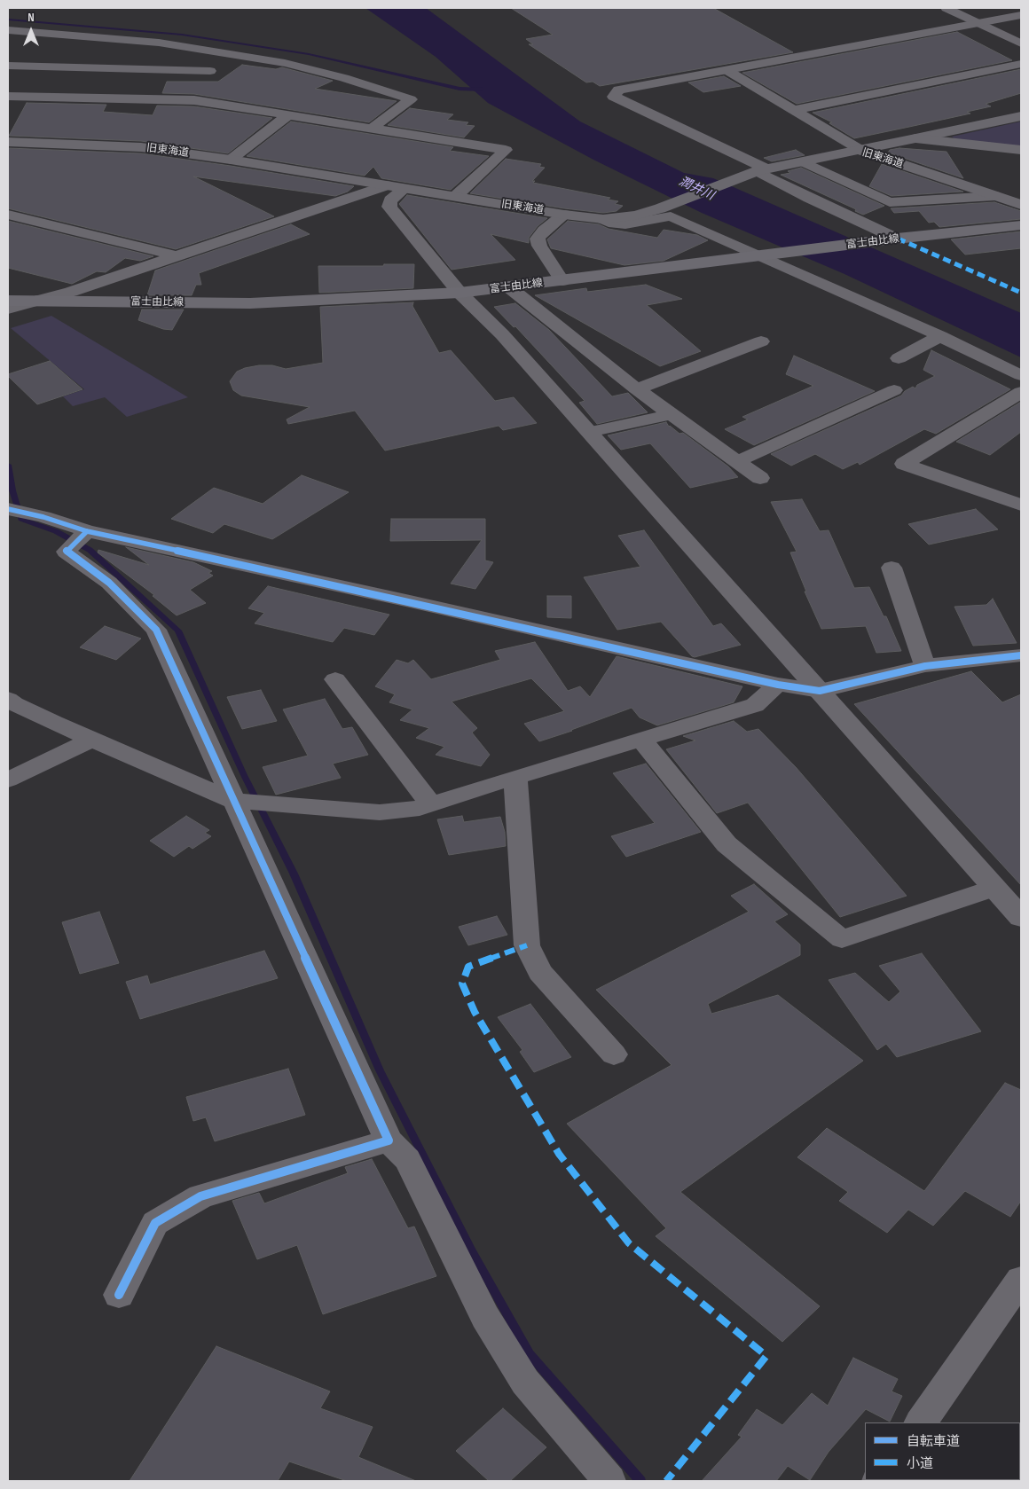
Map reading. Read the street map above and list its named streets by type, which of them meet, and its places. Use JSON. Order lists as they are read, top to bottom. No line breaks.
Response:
{"streets":{"main road":["富士由比線"],"street":["旧東海道"]},"water":["潤井川"],"legend":["自転車道","小道"],"north":"top"}
